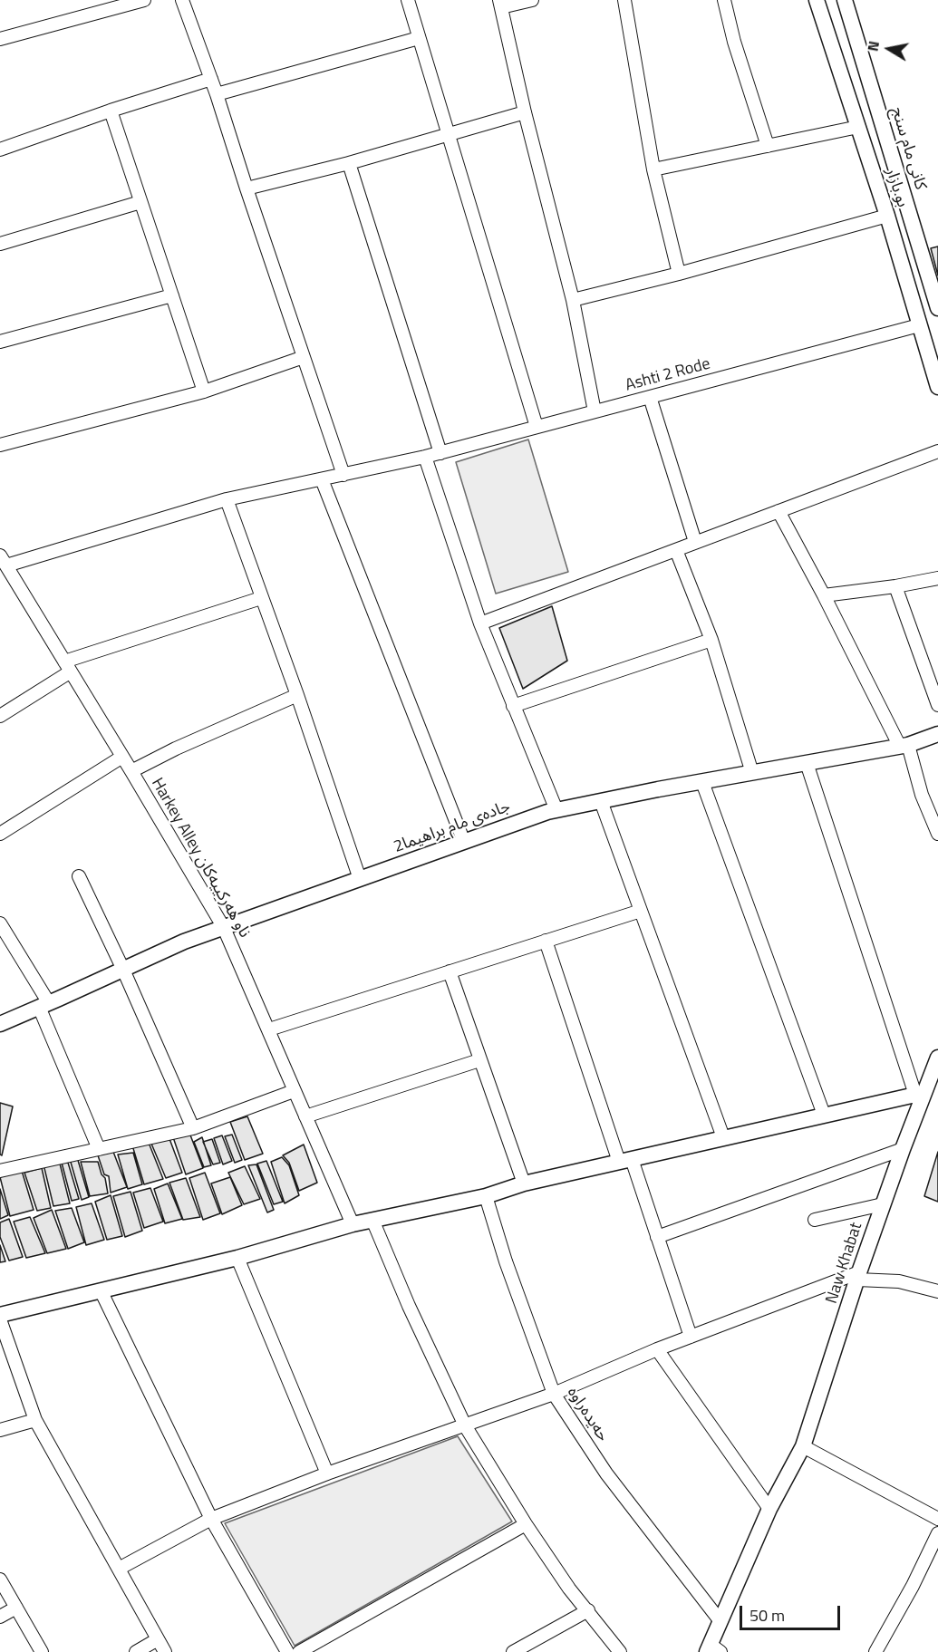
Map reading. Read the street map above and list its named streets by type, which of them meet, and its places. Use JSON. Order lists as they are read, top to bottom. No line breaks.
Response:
{"streets":{"street":["کانی مام سنج","بو بازار","Ashti 2 Rode","جادەی مام براهیما2","Harkey Alley ناو هەركييەكان","Naw Khabat","حەیدەراوە"]},"crossings":[["بو بازار","Ashti 2 Rode"],["Ashti 2 Rode","Harkey Alley ناو هەركييەكان"],["جادەی مام براهیما2","Harkey Alley ناو هەركييەكان"],["Naw Khabat","حەیدەراوە"]],"scale_bar":"50 m","north":"left"}
